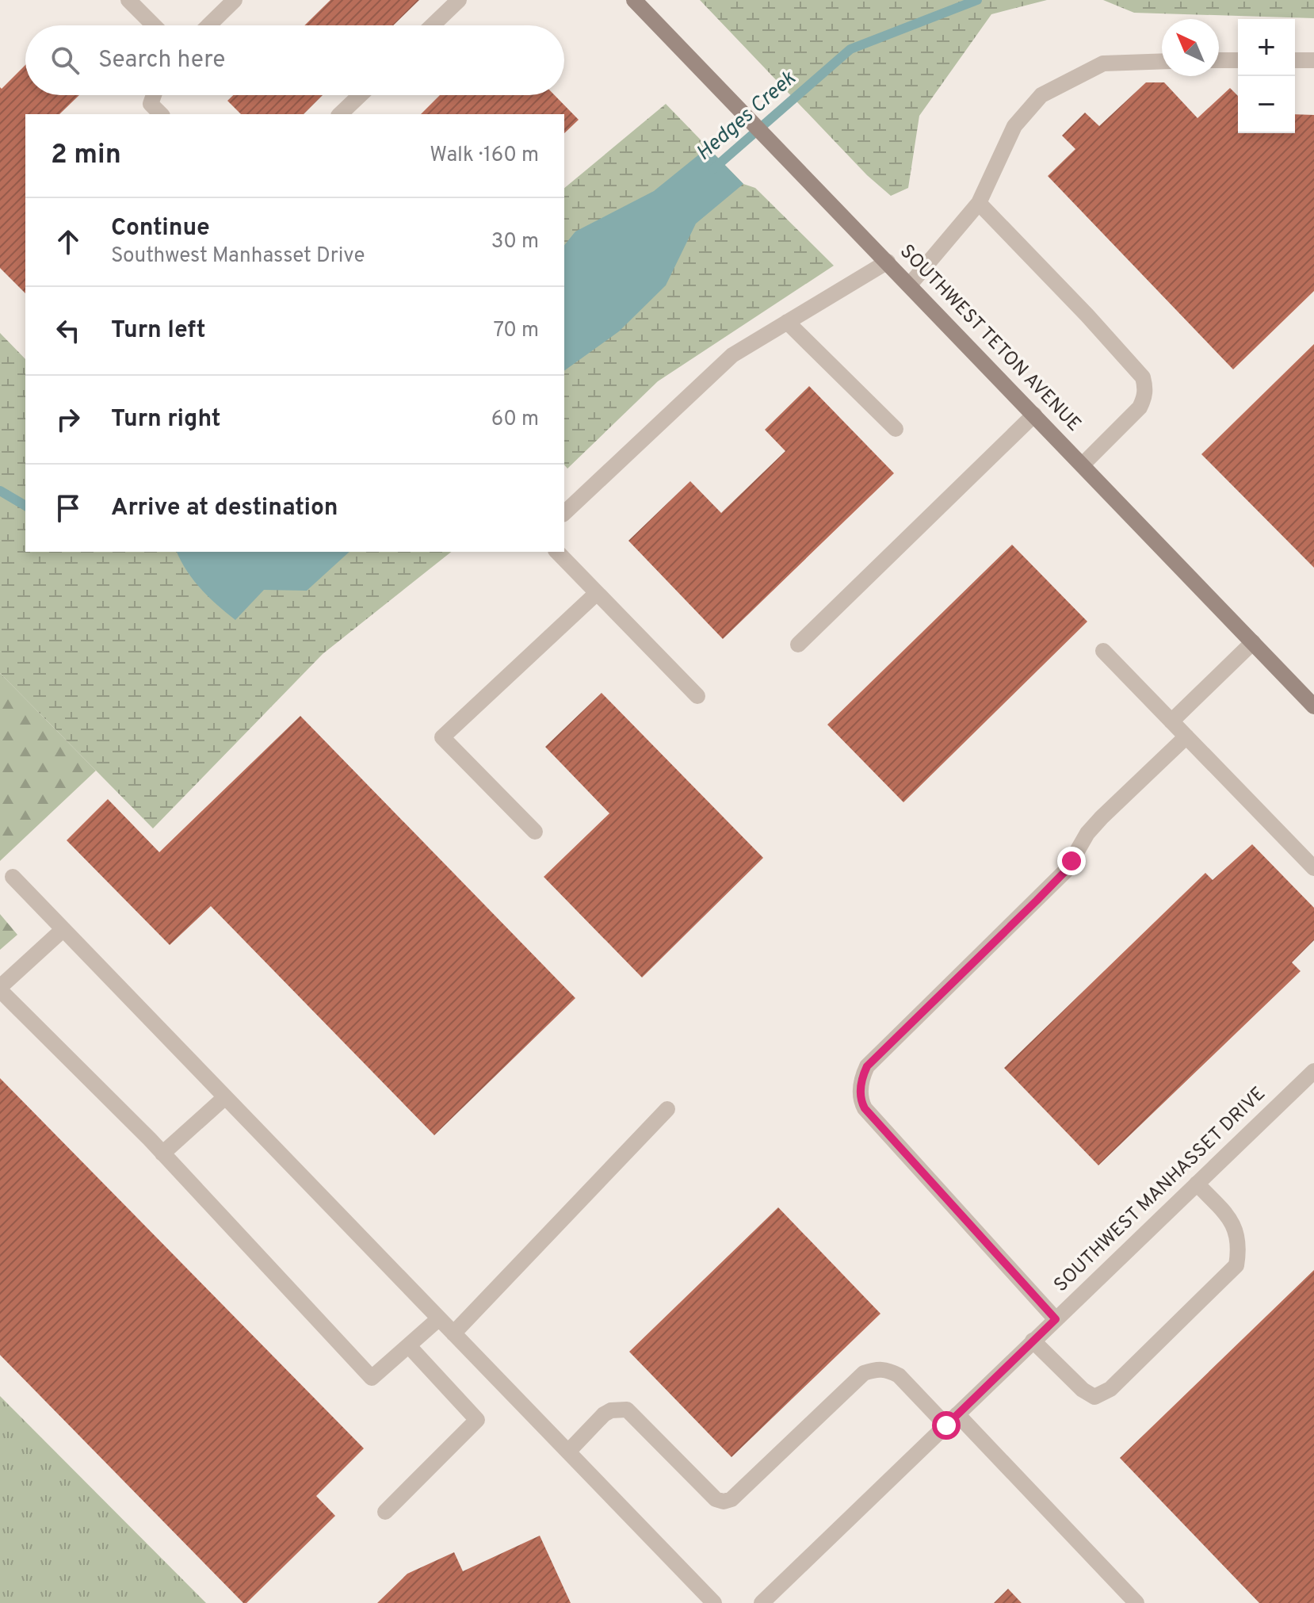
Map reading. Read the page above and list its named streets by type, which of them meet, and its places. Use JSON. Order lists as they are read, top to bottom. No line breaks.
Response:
{"streets":{"street":["SOUTHWEST TETON AVENUE","SOUTHWEST MANHASSET DRIVE"]},"water":["Hedges Creek"],"north":"top left","page":{"map_buttons":["+","−"],"search":"Search here","heading":["2 min","Walk · 160 m"],"list":[["Continue","Southwest Manhasset Drive","30 m"],["Turn left","70 m"],["Turn right","60 m"],"Arrive at destination"]}}
